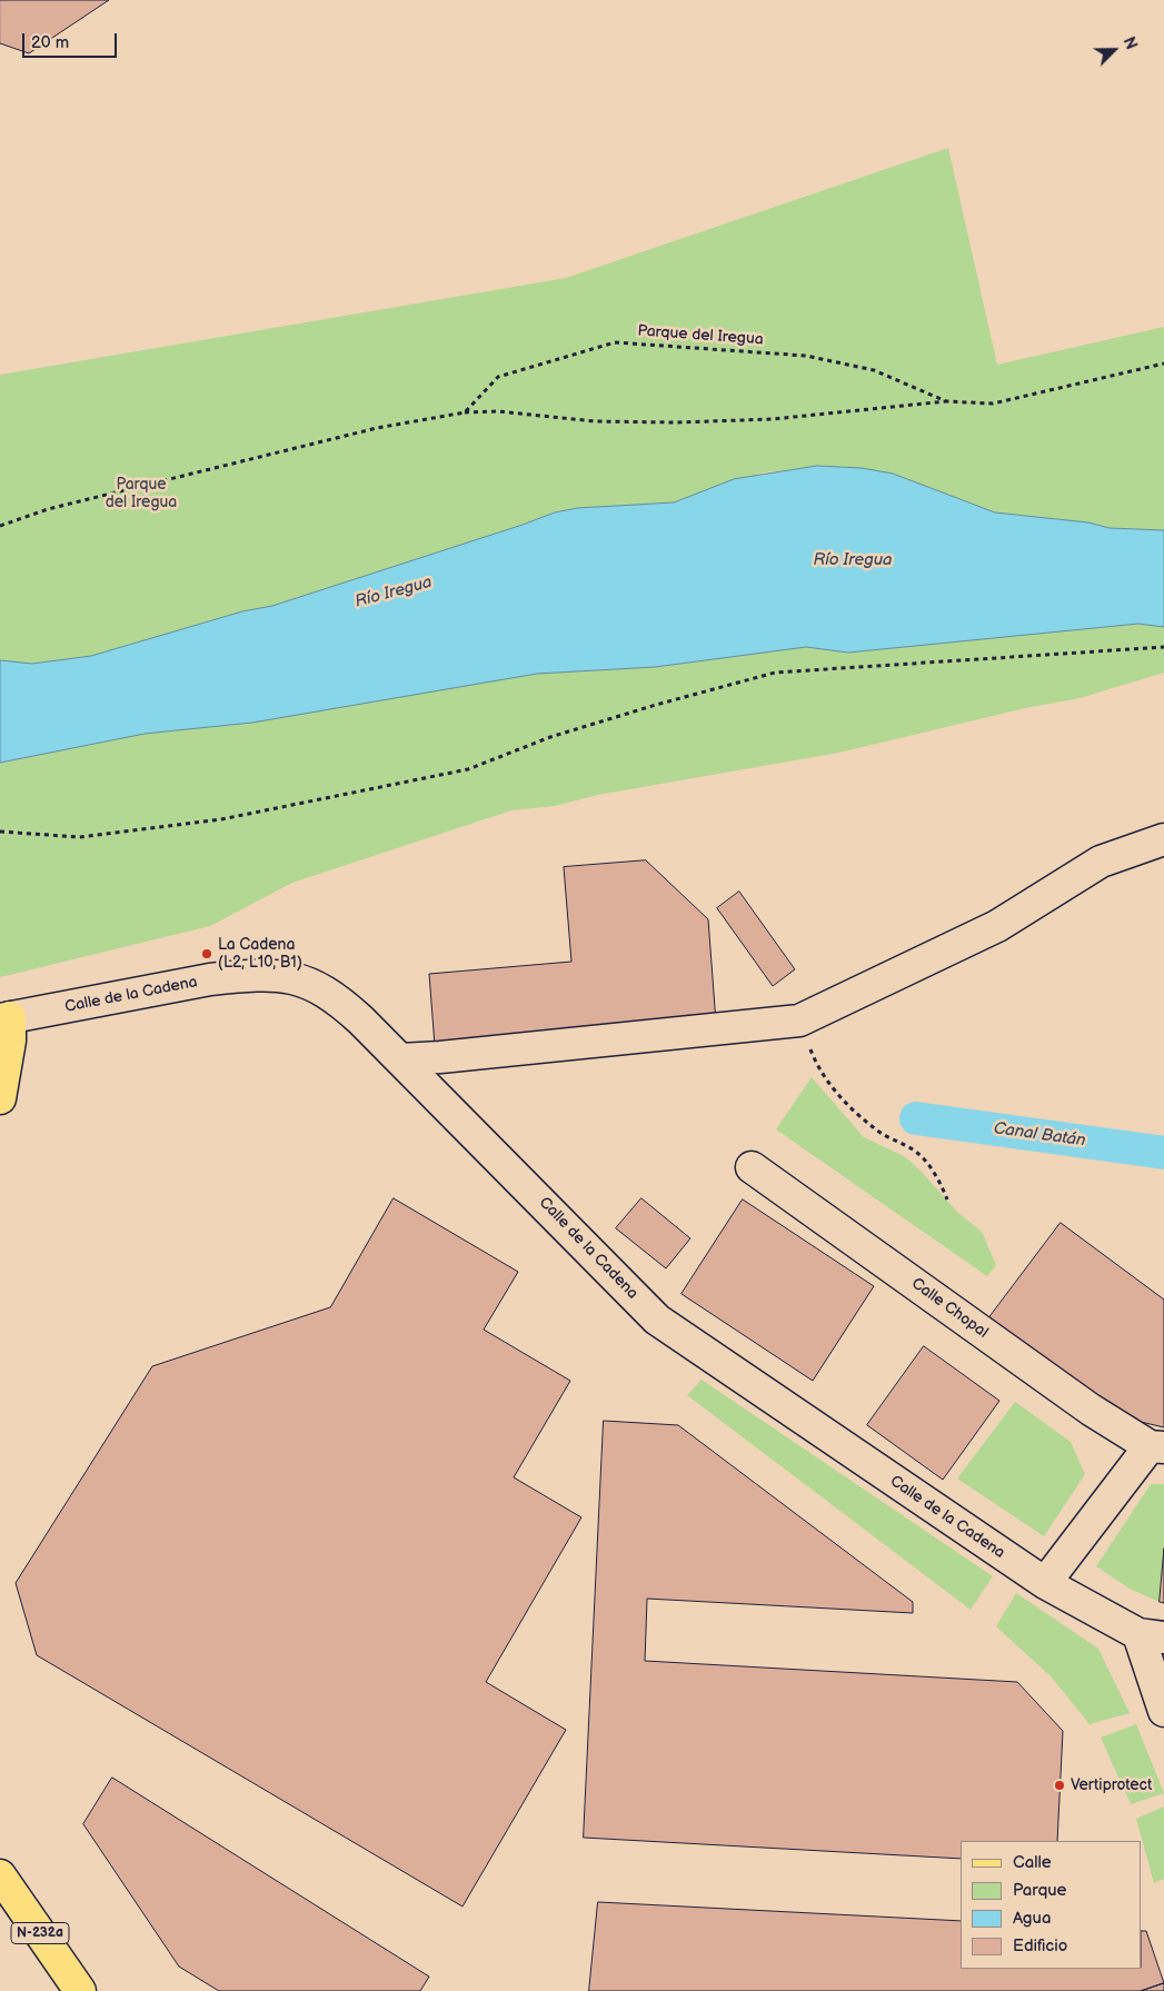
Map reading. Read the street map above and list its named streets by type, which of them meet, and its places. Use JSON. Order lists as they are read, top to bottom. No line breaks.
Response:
{"streets":{"main road":["N-232a"],"street":["Calle de la Cadena","Calle Chopal"],"path":["Parque del Iregua"]},"crossings":[["Calle de la Cadena","Calle Chopal"]],"water":["Río Iregua","Canal Batán"],"parks":["Parque del Iregua"],"places":["La Cadena (L2, L10, B1)","Vertiprotect"],"legend":["Calle","Parque","Agua","Edificio"],"scale_bar":"20 m","north":"top right"}
